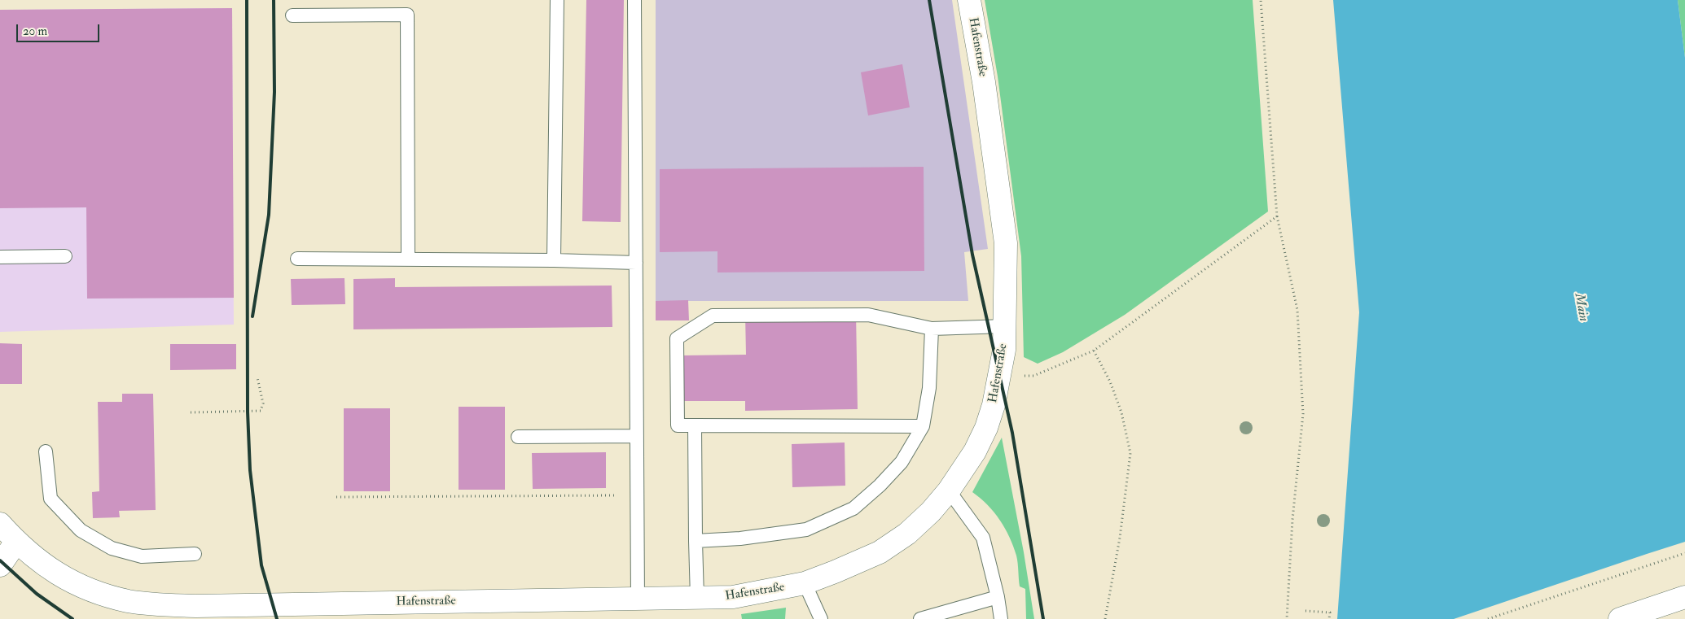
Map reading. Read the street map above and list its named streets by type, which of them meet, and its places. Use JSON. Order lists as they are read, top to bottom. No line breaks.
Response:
{"streets":{"main road":["Hafenstraße"]},"water":["Main"],"scale_bar":"20 m"}
